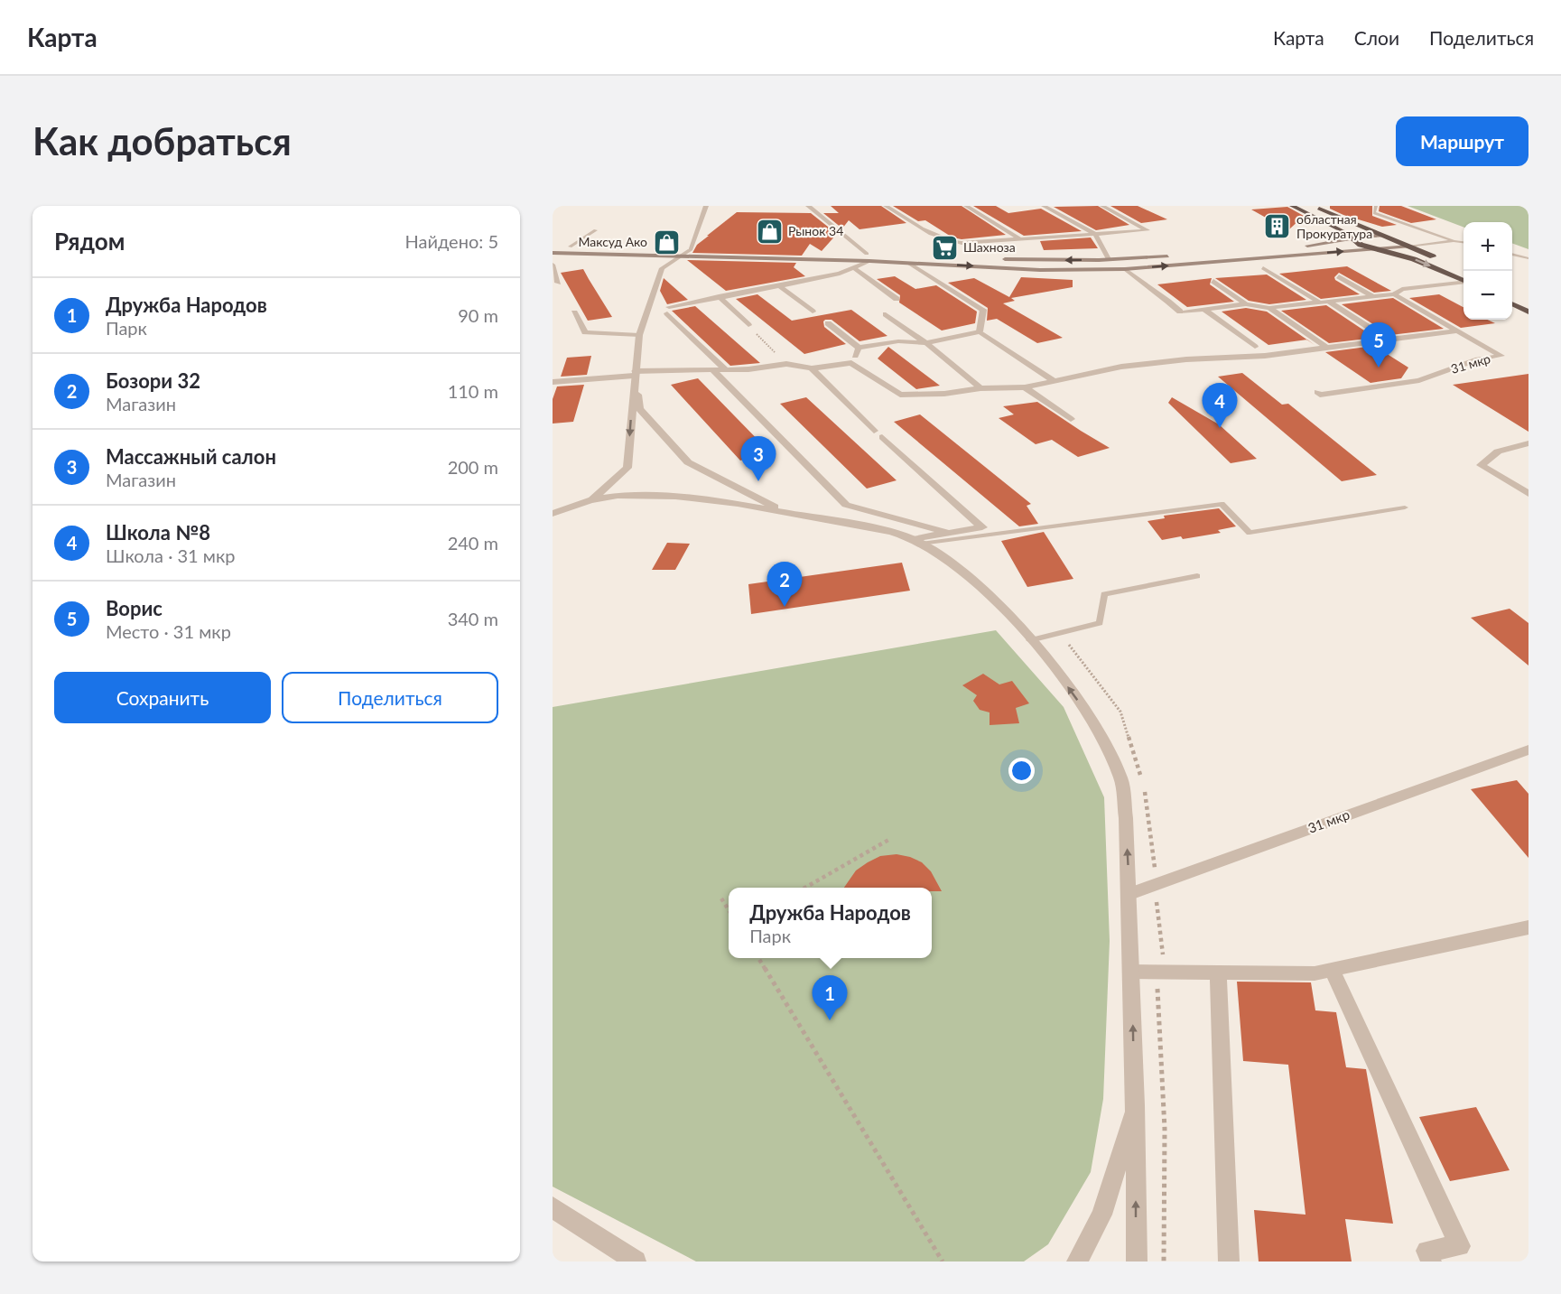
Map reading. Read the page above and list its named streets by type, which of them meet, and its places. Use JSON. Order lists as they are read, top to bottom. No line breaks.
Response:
{"streets":{"street":["31 мкр"]},"places":{"building":["областная Прокуратура"],"shop":["Рынок 34","Максуд Ако"],"supermarket":["Шахноза"]},"page":{"header":"Карта","nav":["Карта","Слои","Поделиться"],"buttons":["Маршрут",["Сохранить","Поделиться"]],"title":"Как добраться","heading":["Рядом","Найдено: 5"],"map_buttons":["+","−"],"list":[{"mark":"1","name":"Дружба Народов","note":"Парк","value":"90 m"},{"mark":"2","name":"Бозори 32","note":"Магазин","value":"110 m"},{"mark":"3","name":"Массажный салон","note":"Магазин","value":"200 m"},{"mark":"4","name":"Школа №8","note":"Школа · 31 мкр","value":"240 m"},{"mark":"5","name":"Ворис","note":"Место · 31 мкр","value":"340 m"}],"pins":["5","4","3","2","1"],"popup":["Дружба Народов","Парк"]}}
